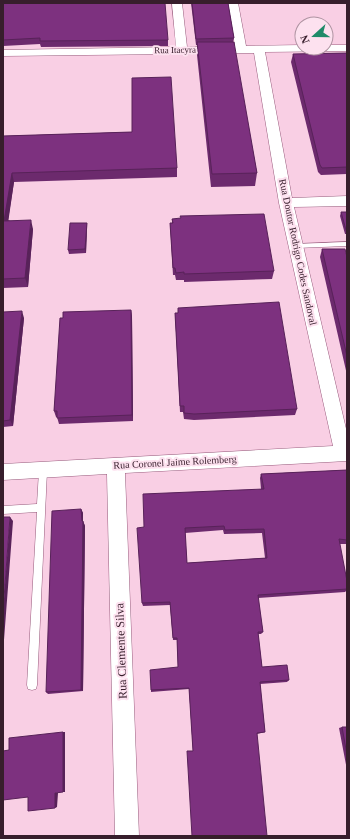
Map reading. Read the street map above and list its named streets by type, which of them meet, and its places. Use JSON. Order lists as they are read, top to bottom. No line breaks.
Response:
{"streets":{"street":["Rua Itacyra","Rua Doutor Rodrigo Codes Sandoval","Rua Coronel Jaime Rolemberg","Rua Clemente Silva"]},"crossings":[["Rua Itacyra","Rua Doutor Rodrigo Codes Sandoval"],["Rua Doutor Rodrigo Codes Sandoval","Rua Coronel Jaime Rolemberg"],["Rua Coronel Jaime Rolemberg","Rua Clemente Silva"]],"north":"left"}
